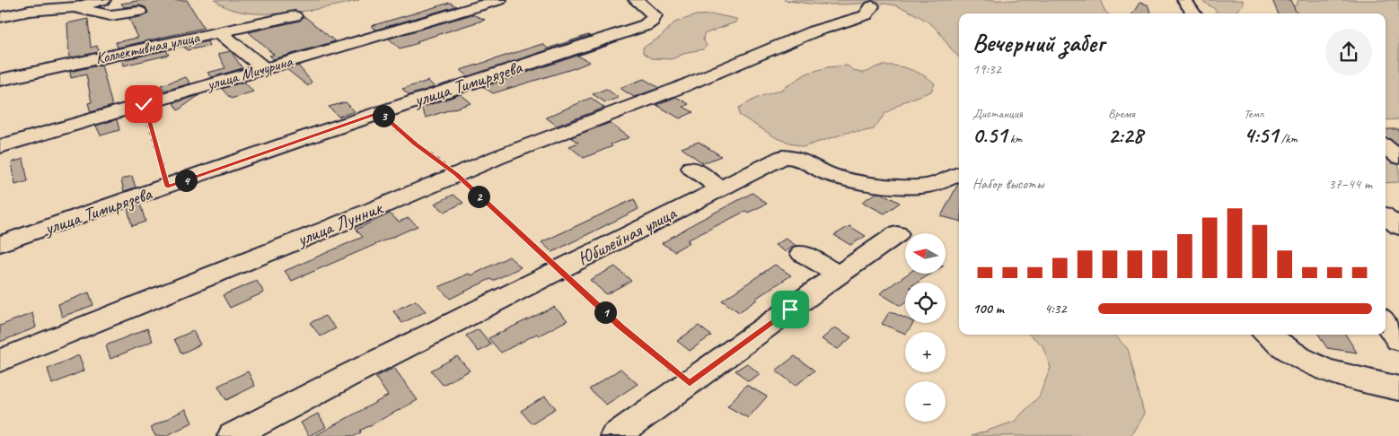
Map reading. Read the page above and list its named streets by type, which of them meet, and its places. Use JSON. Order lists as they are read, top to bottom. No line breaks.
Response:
{"streets":{"street":["Коллективная улица","улица Мичурина","улица Тимирязева","улица Лунник","Юбилейная улица"]},"north":"left","page":{"heading":["Вечерний забег","19:32"],"stats":[["Дистанция","0.51 km"],["Время","2:28"],["Темп","4:51 /km"]],"pins":["3","4","2","1"],"chart":["Набор высоты","37–44 m"],"map_buttons":["+","−"],"list":[{"name":"100 m","note":"4:32"}]}}
